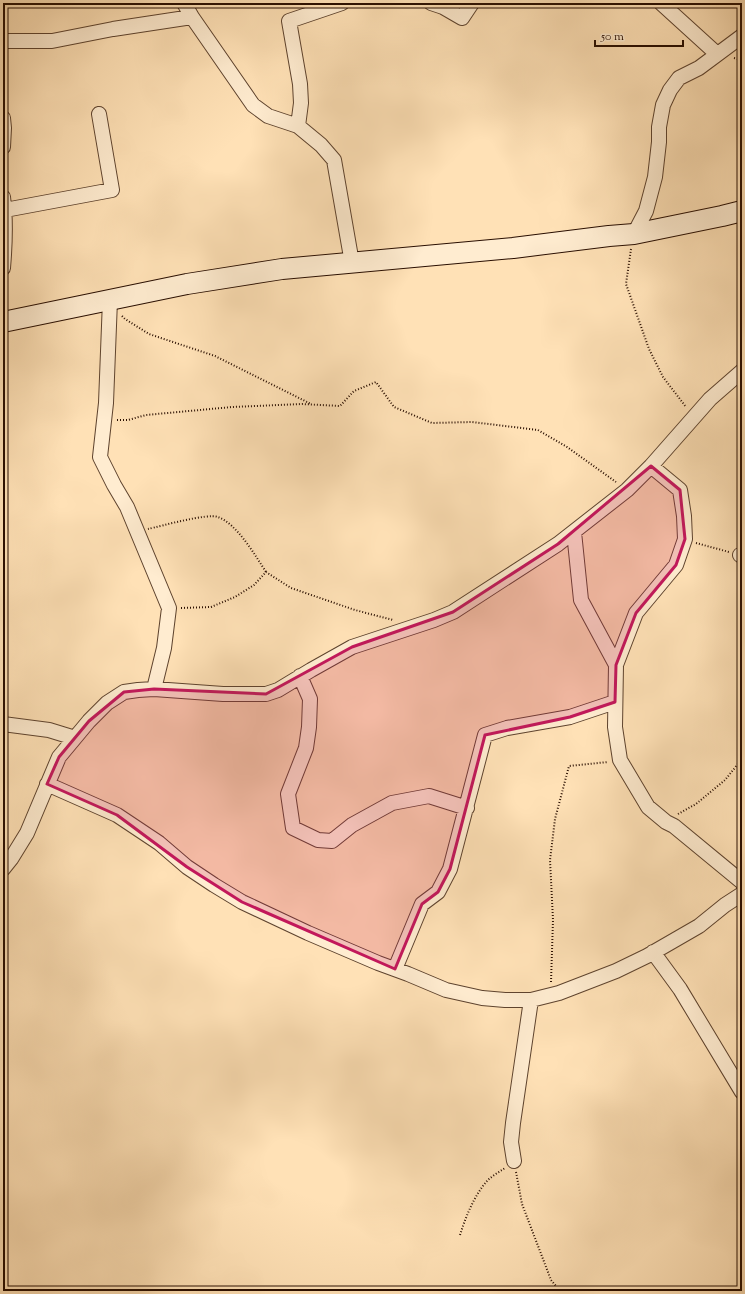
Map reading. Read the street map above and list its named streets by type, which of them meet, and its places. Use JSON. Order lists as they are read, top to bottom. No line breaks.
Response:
{"scale_bar":"50 m"}
